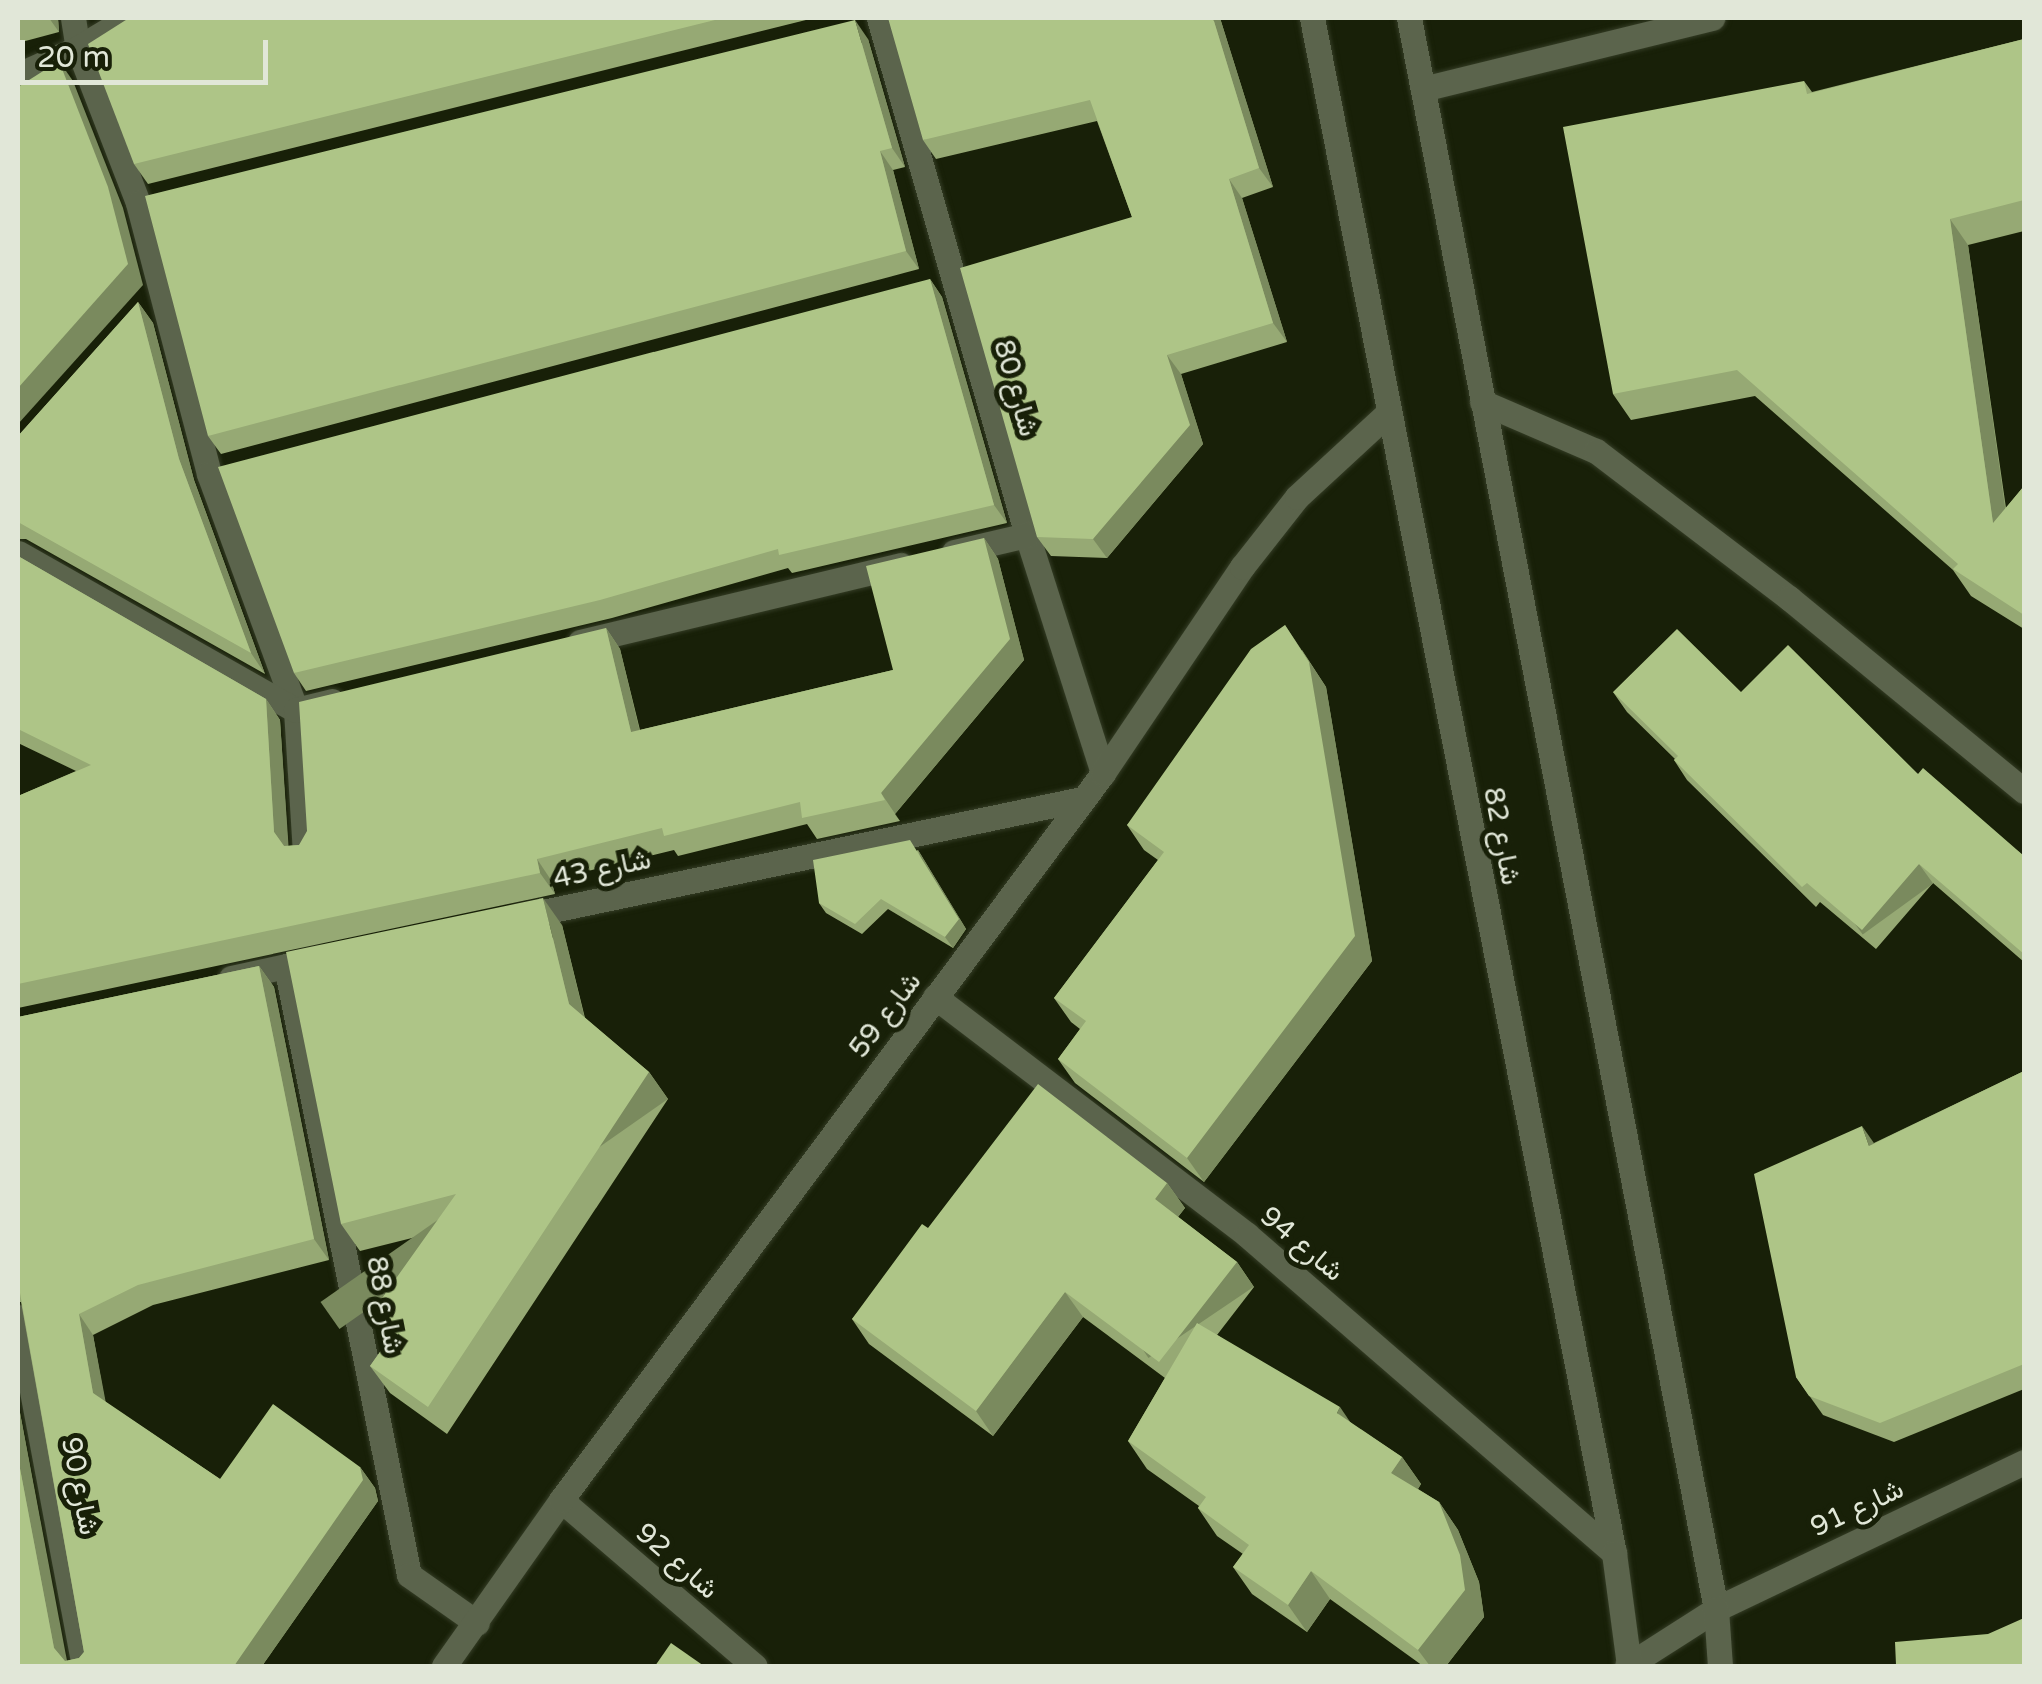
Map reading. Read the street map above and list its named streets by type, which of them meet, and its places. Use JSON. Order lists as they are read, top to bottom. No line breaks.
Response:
{"streets":{"street":["شارع 80","شارع 82","شارع 43","شارع 59","شارع 94","شارع 88","شارع 90","شارع 91","شارع 92"]},"crossings":[["شارع 80","شارع 59"],["شارع 82","شارع 59"],["شارع 82","شارع 94"],["شارع 82","شارع 91"],["شارع 43","شارع 59"],["شارع 59","شارع 94"],["شارع 59","شارع 88"],["شارع 59","شارع 92"]],"scale_bar":"20 m"}
